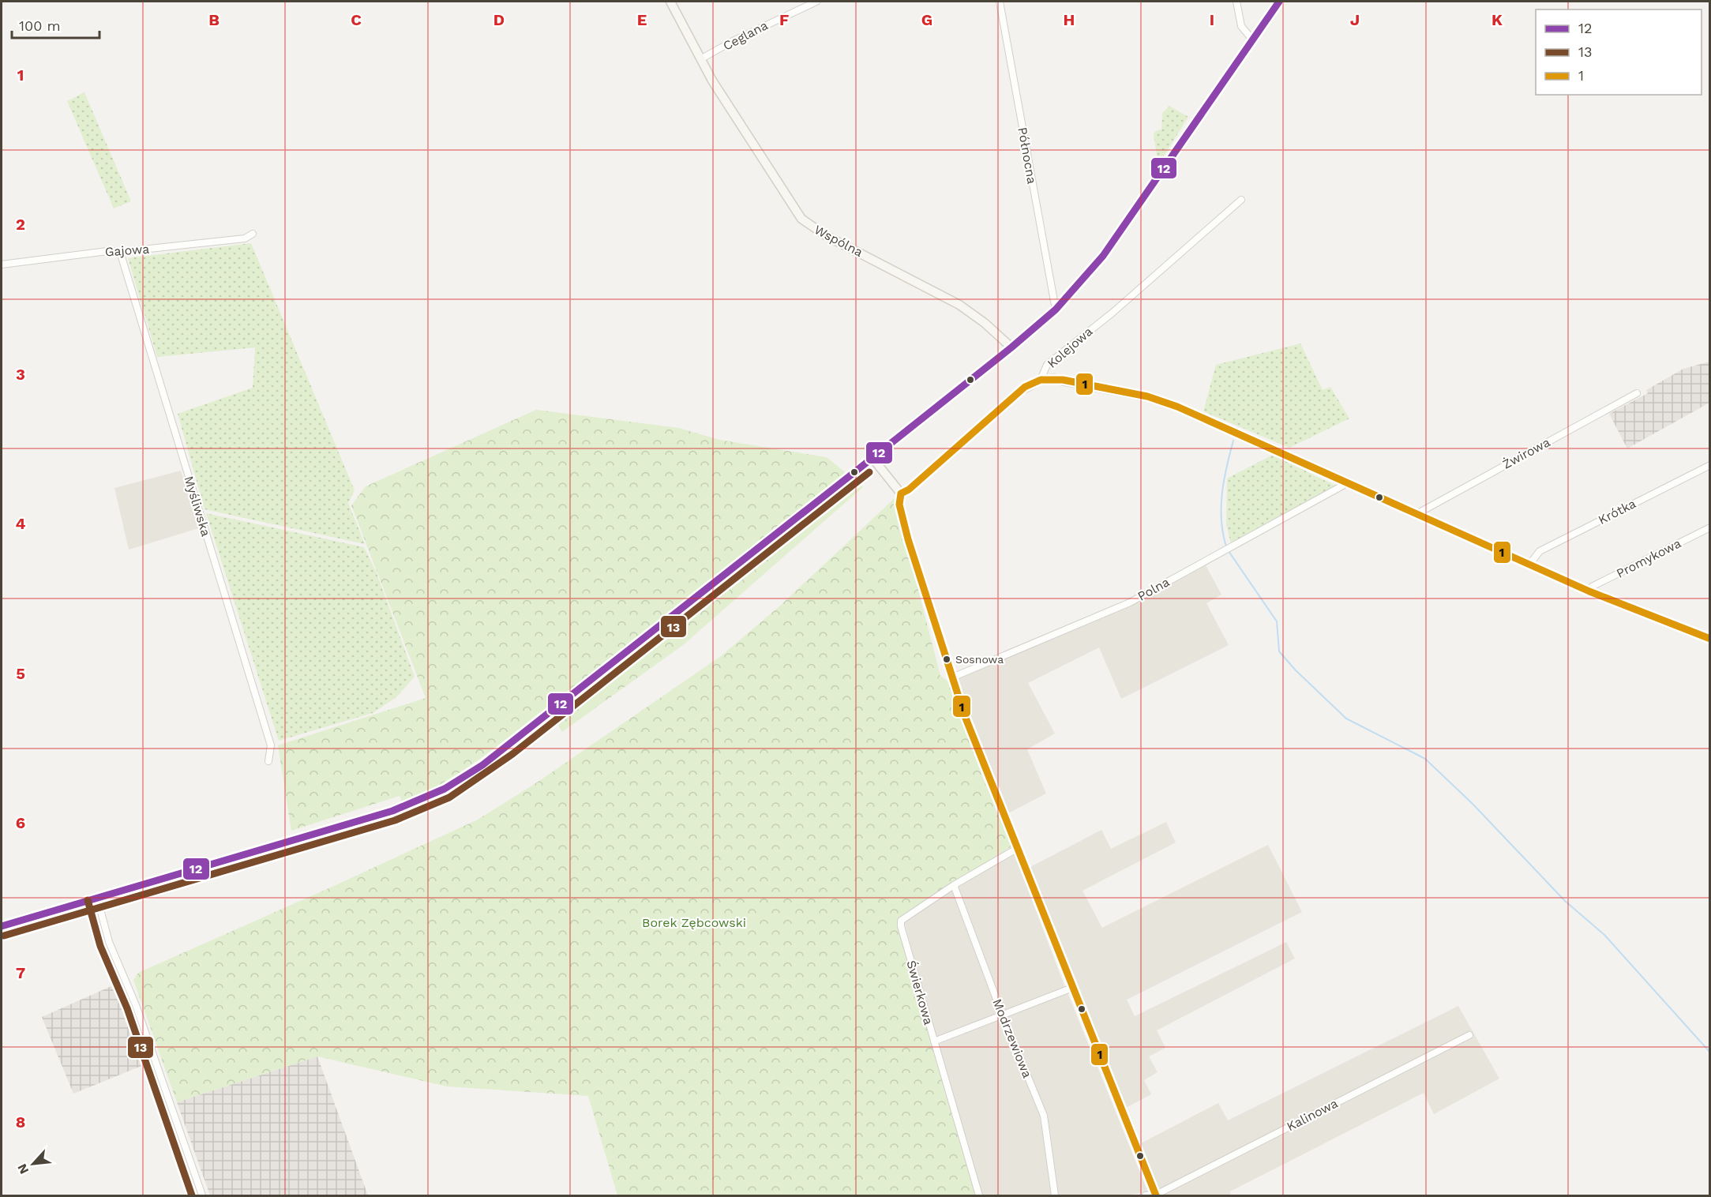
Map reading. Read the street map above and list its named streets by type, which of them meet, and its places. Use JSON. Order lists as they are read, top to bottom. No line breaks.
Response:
{"streets":{"main road":["Wspólna","Kolejowa"],"street":["Ceglana","Północna","Gajowa","Żwirowa","Myśliwska","Krótka","Promykowa","Polna","Świerkowa","Modrzewiowa","Kalinowa"]},"crossings":[["Ceglana","Wspólna"],["Gajowa","Myśliwska"],["Świerkowa","Modrzewiowa"]],"parks":["Borek Zębcowski"],"places":["Sosnowa"],"lines":["transit line 12","transit line 1","transit line 13"],"legend":["12","13","1"],"scale_bar":"100 m","north":"bottom left","grid":{"columns":["B","C","D","E","F","G","H","I","J","K"],"rows":["1","2","3","4","5","6","7","8"]}}
